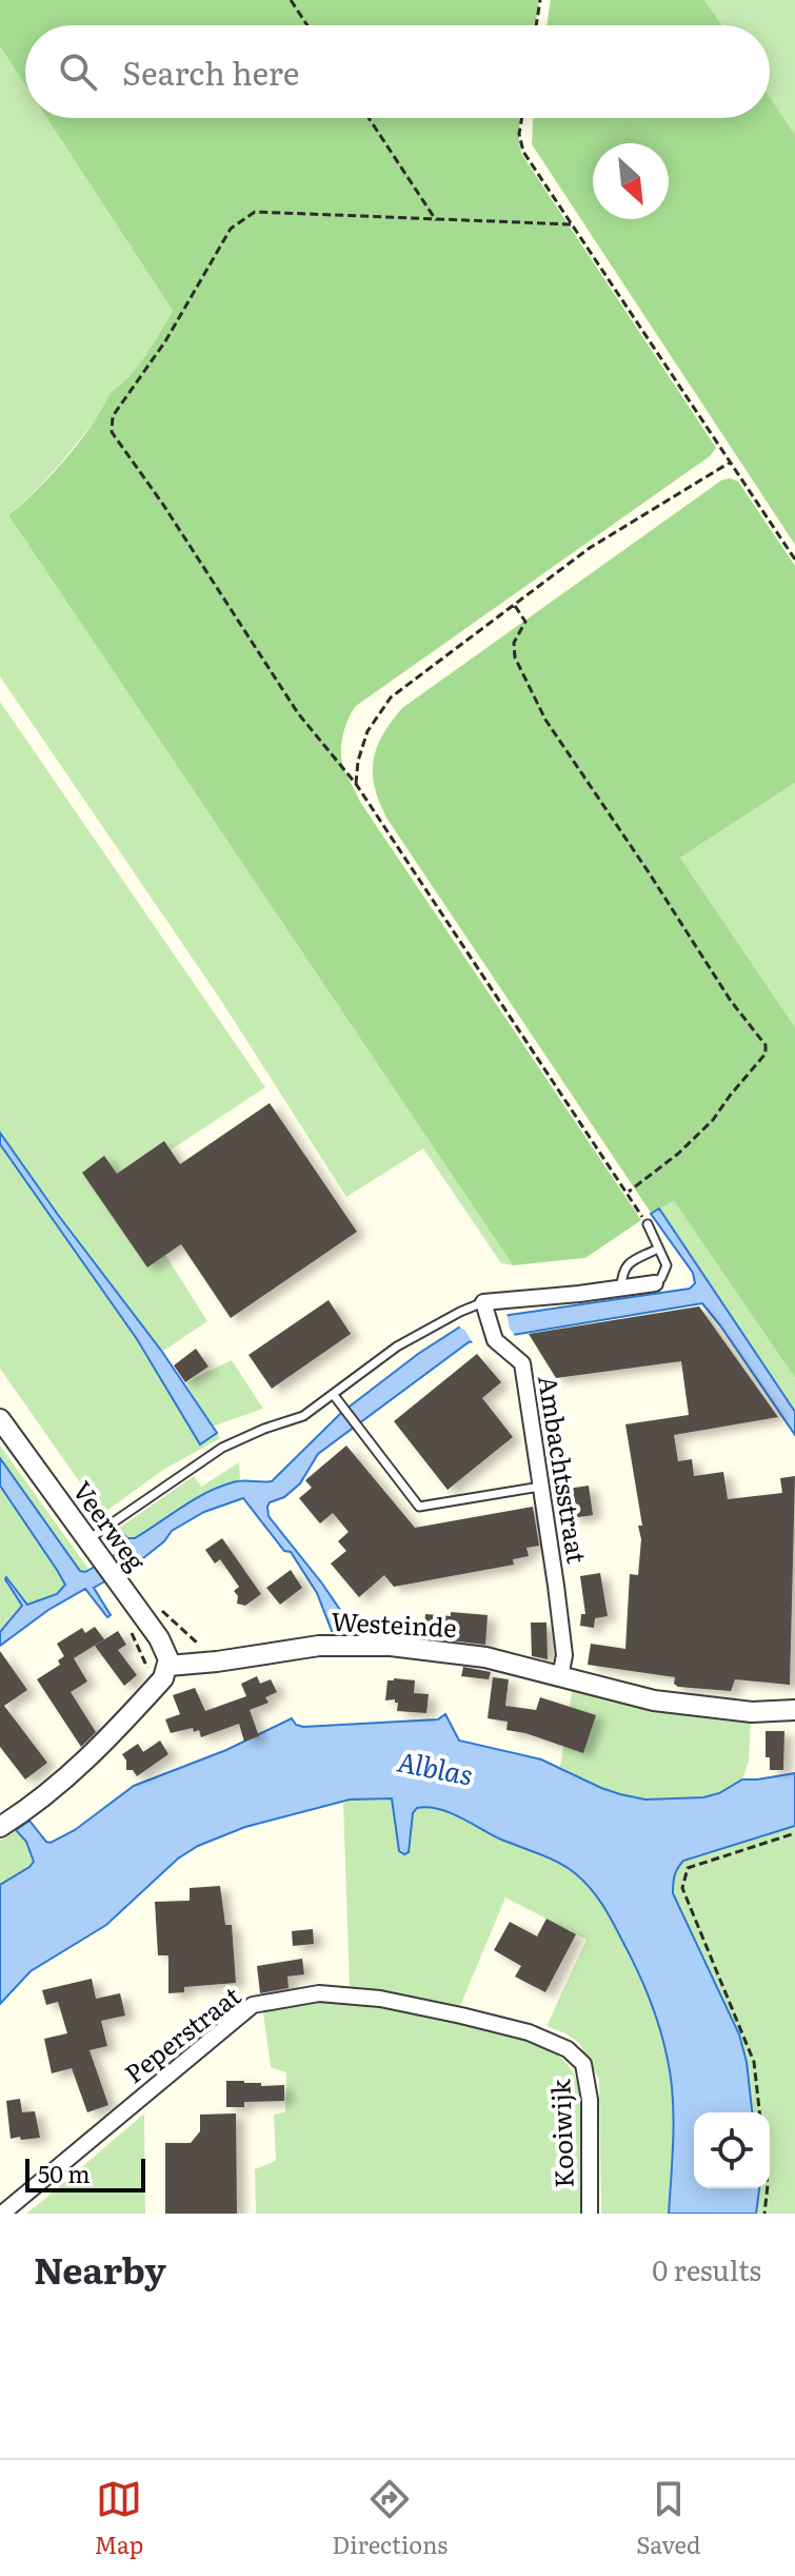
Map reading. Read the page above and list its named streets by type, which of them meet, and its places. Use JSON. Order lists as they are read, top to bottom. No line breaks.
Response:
{"streets":{"street":["Ambachtsstraat","Veerweg","Westeinde","Peperstraat","Kooiwijk"]},"crossings":[["Ambachtsstraat","Westeinde"],["Veerweg","Westeinde"],["Peperstraat","Kooiwijk"]],"water":["Alblas"],"scale_bar":"50 m","north":"bottom right","page":{"search":"Search here","scale":"50 m","heading":["Nearby","0 results"],"nav":["Map","Directions","Saved"]}}
